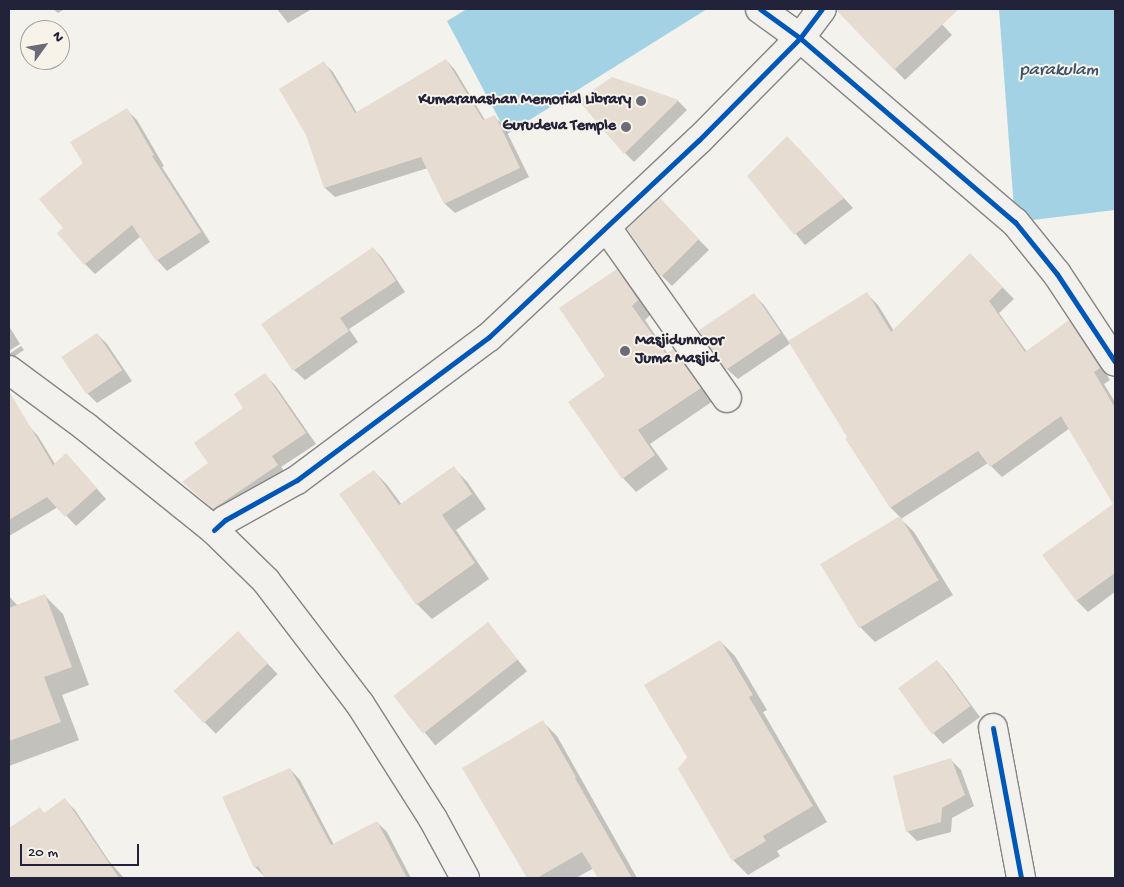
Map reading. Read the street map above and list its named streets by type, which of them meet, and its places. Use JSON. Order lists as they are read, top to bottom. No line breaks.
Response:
{"water":["parakulam"],"places":["Kumaranashan Memorial Library","Gurudeva Temple","Masjidunnoor Juma Masjid"],"scale_bar":"20 m","north":"top right"}
